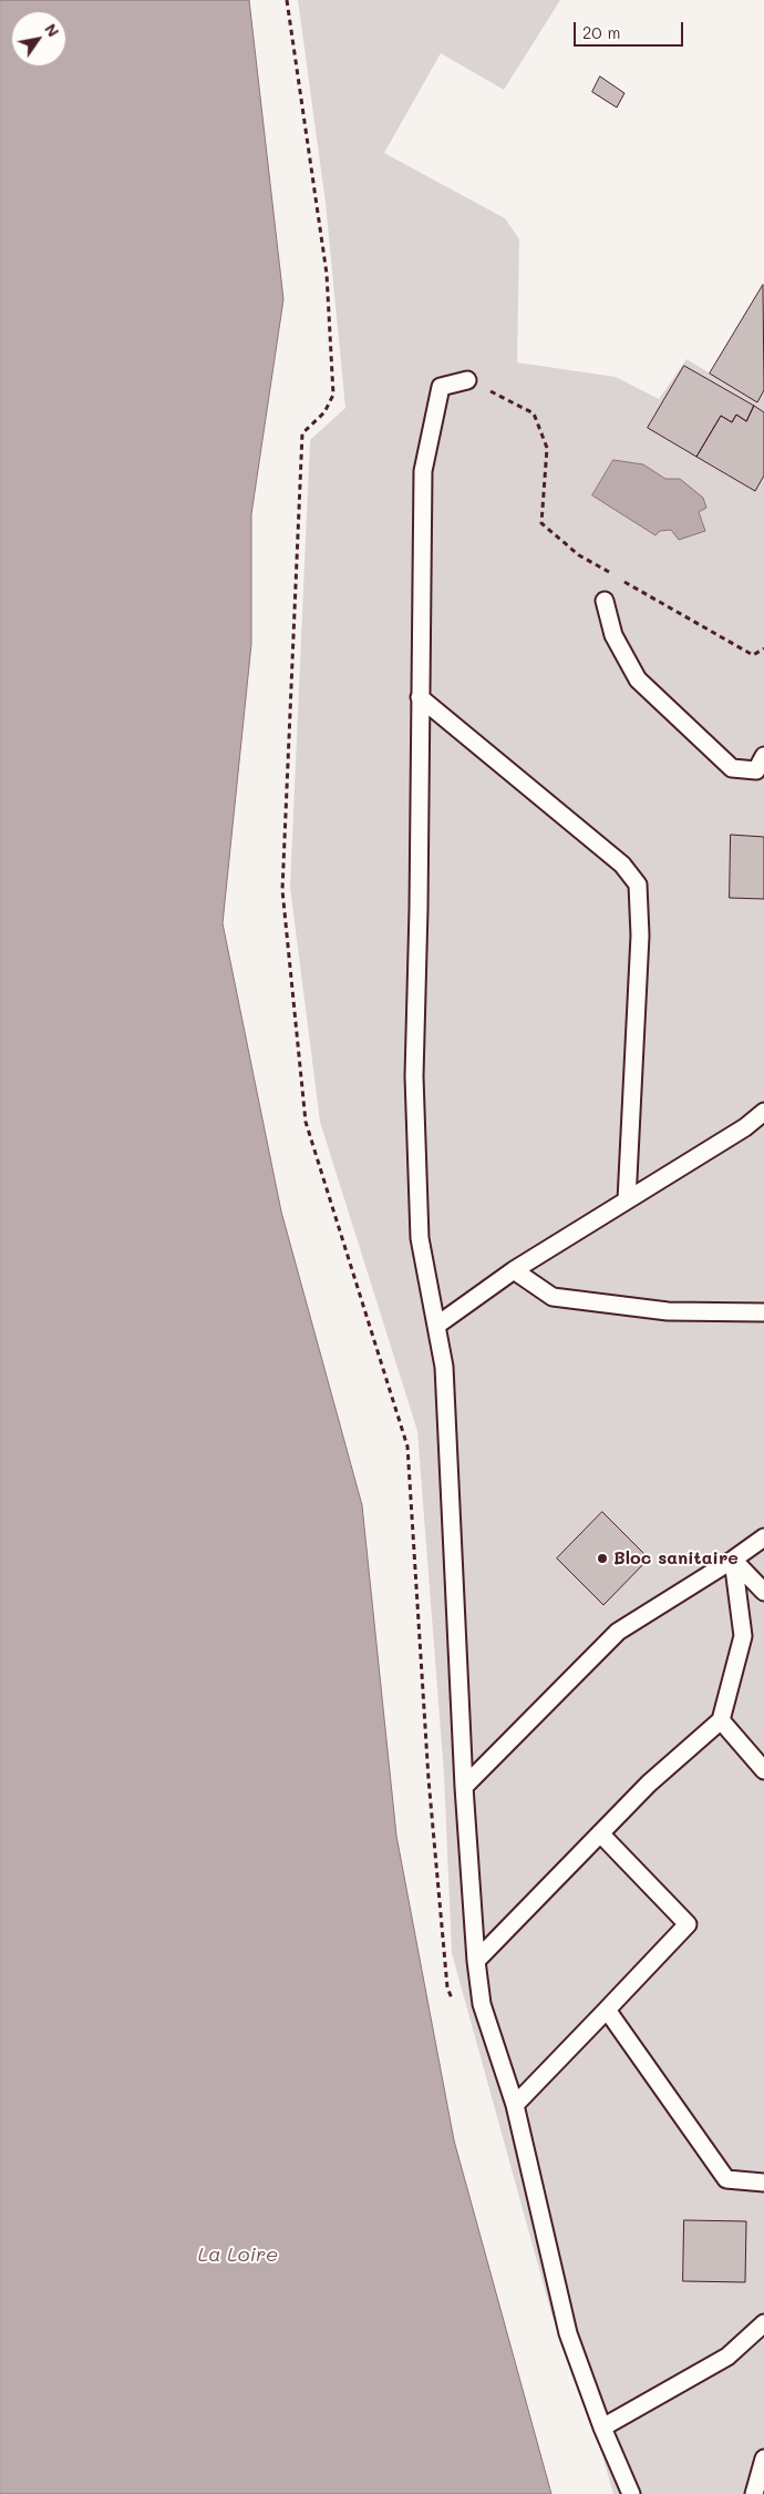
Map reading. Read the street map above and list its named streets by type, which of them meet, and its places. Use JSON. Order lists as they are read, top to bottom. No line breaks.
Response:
{"water":["La Loire"],"places":["Bloc sanitaire"],"scale_bar":"20 m","north":"top right"}
